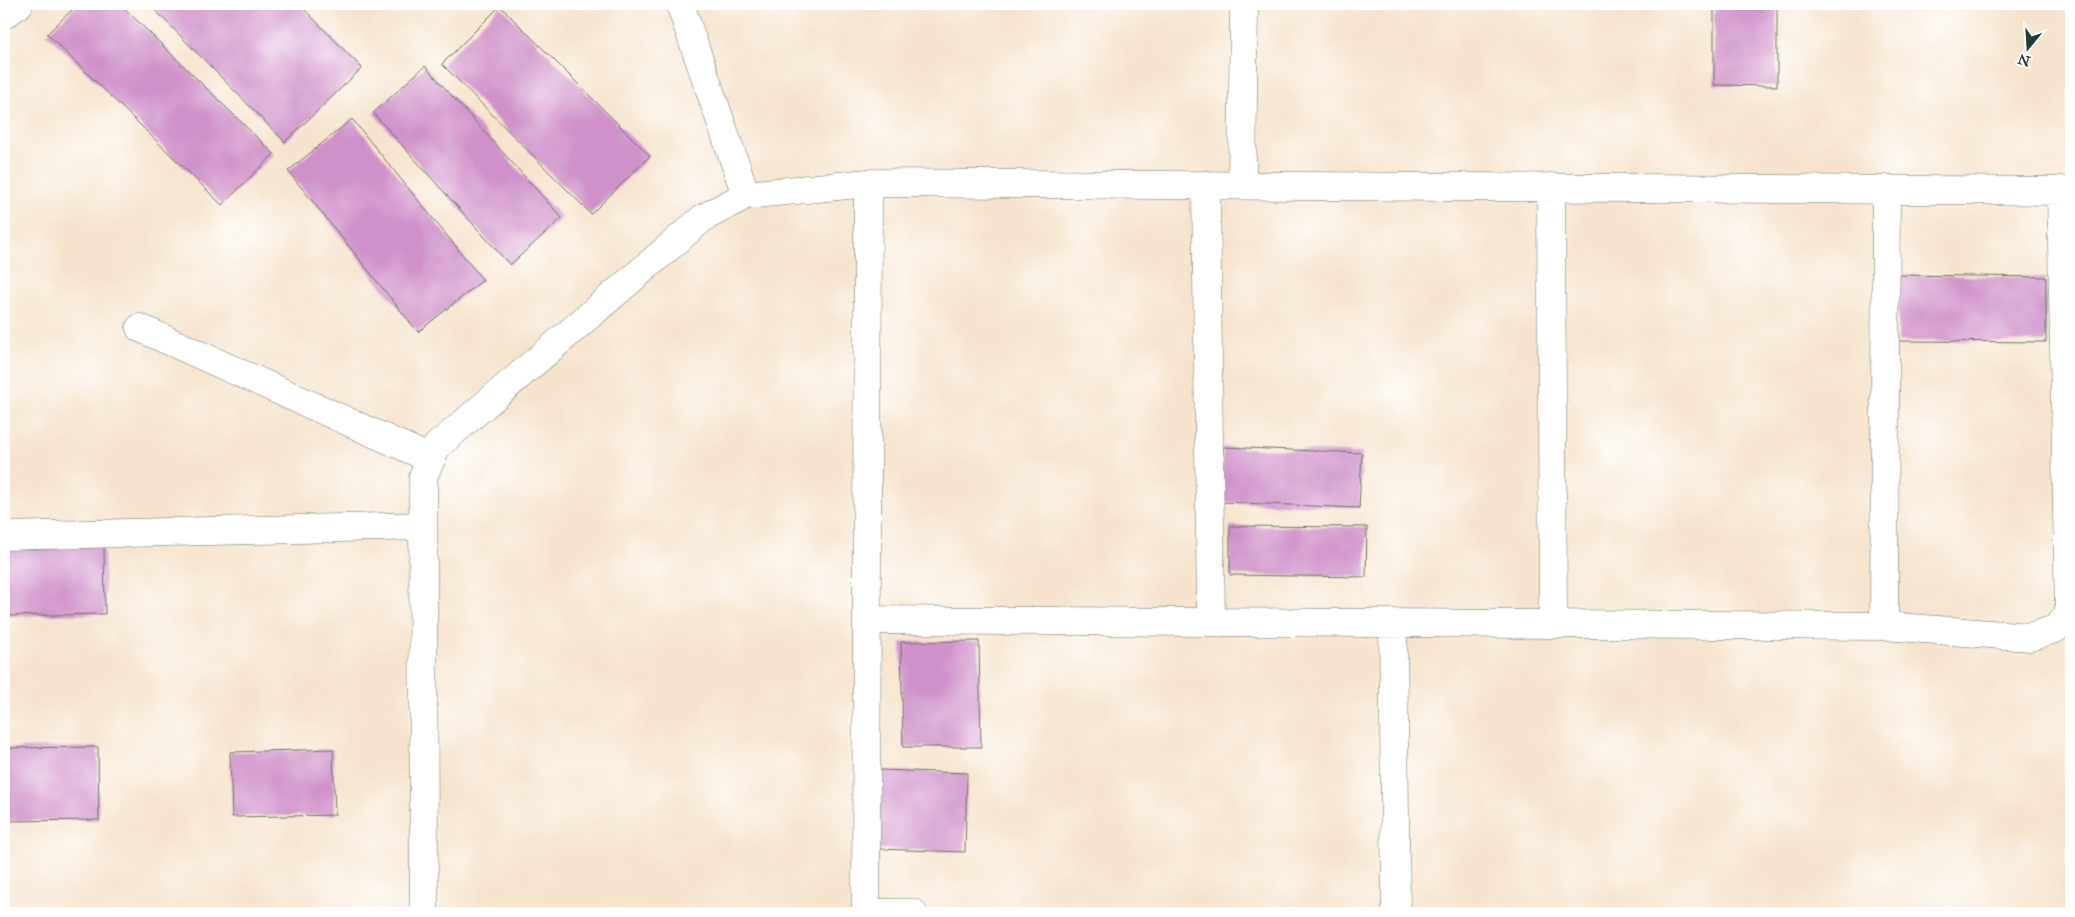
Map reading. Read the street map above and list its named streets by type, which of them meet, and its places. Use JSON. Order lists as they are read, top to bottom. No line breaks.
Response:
{"north":"bottom"}
